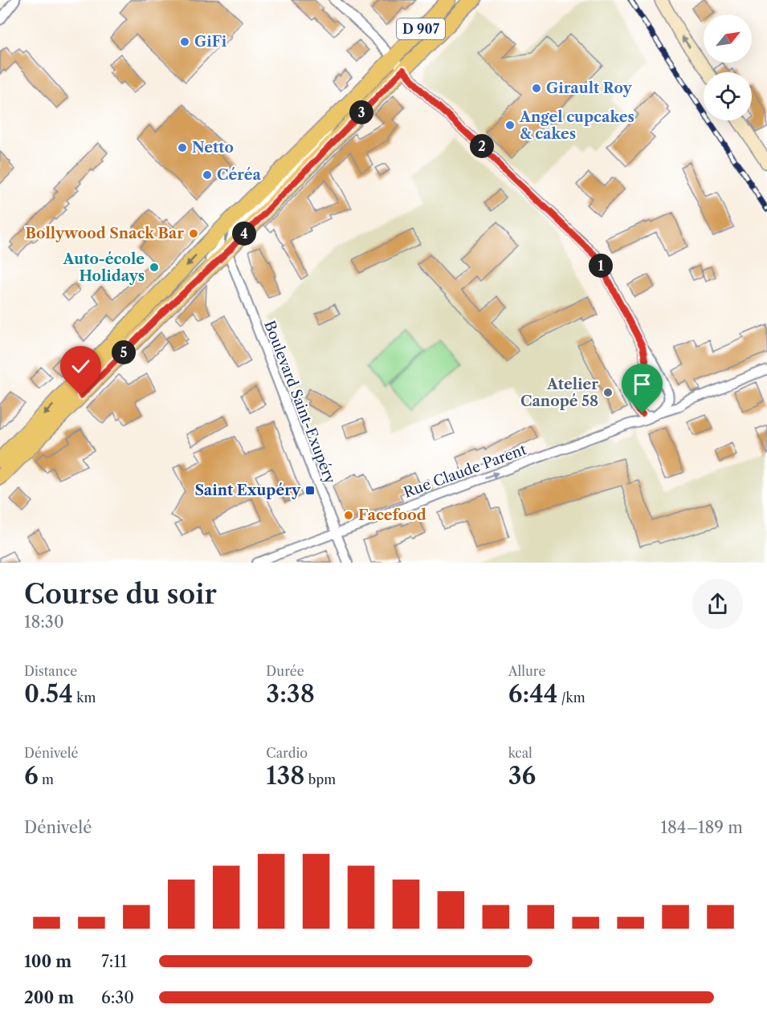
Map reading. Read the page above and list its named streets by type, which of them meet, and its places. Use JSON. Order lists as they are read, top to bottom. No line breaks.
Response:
{"streets":{"main road":["D 907"],"street":["Boulevard Saint-Exupéry","Rue Claude Parent"]},"crossings":[["D 907","Boulevard Saint-Exupéry"],["Boulevard Saint-Exupéry","Rue Claude Parent"]],"one_way":["Rue Claude Parent"],"places":{"other":["GiFi","Girault Roy","Angel cupcakes & cakes","Netto","Céréa","Bollywood Snack Bar","Auto-école Holidays","Atelier Canopé 58","Facefood"],"transit":["Saint Exupéry"]},"north":"top right","page":{"pins":["3","2","4","1","5"],"heading":["Course du soir","18:30"],"stats":[["Distance","0.54 km"],["Durée","3:38"],["Allure","6:44 /km"],["Dénivelé","6 m"],["Cardio","138 bpm"],["kcal","36"]],"chart":["Dénivelé","184–189 m"],"list":[{"name":"100 m","note":"7:11"},{"name":"200 m","note":"6:30"}]}}
